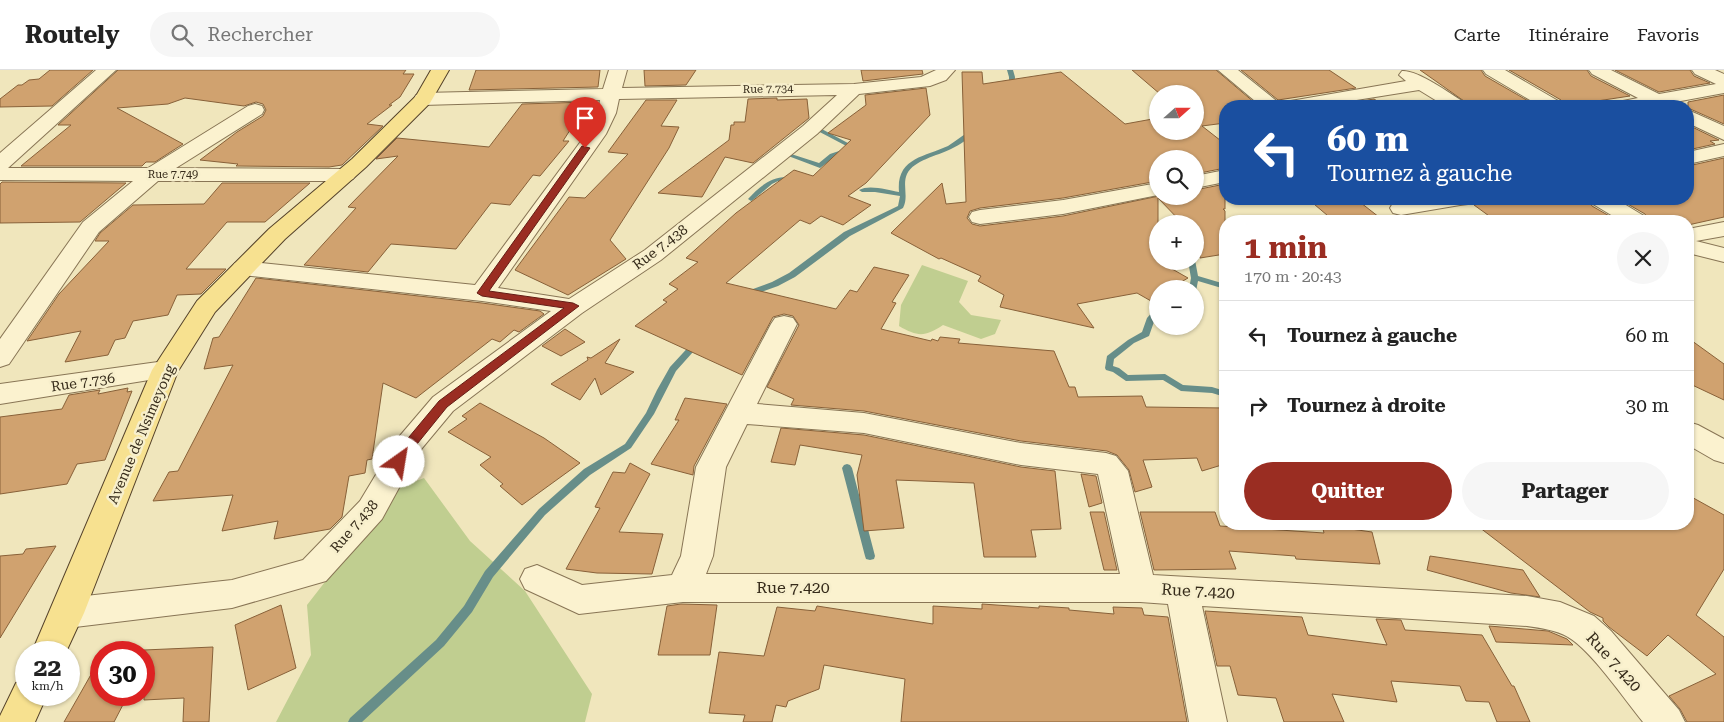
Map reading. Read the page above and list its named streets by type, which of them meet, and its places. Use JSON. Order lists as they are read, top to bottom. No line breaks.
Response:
{"streets":{"main road":["Avenue de Nsimeyong"],"street":["Rue 7.734","Rue 7.749","Rue 7.438","Rue 7.736","Rue 7.420"]},"crossings":[["Rue 7.734","Rue 7.438"],["Rue 7.734","Avenue de Nsimeyong"],["Rue 7.749","Avenue de Nsimeyong"],["Rue 7.438","Avenue de Nsimeyong"],["Rue 7.736","Avenue de Nsimeyong"]],"north":"right","page":{"header":"Routely","search":"Rechercher","nav":["Carte","Itinéraire","Favoris"],"map_buttons":["+","−"],"turn":["60 m","Tournez à gauche"],"heading":["1 min","170 m · 20:43"],"list":[{"name":"Tournez à gauche","value":"60 m"},{"name":"Tournez à droite","value":"30 m"}],"buttons":["Quitter","Partager"],"speed":"22 km/h","limit":"30"}}
